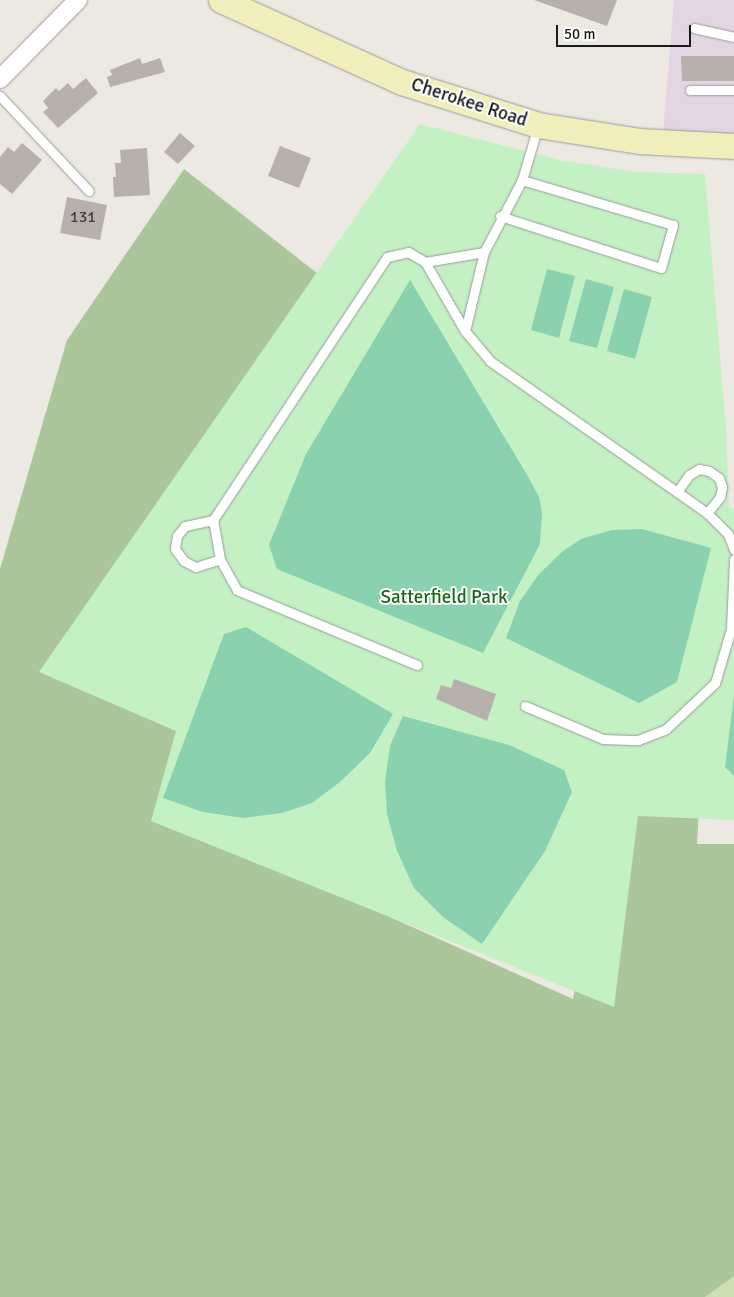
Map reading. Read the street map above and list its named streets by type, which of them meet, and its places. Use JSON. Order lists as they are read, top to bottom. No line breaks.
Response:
{"streets":{"main road":["Cherokee Road"]},"parks":["Satterfield Park"],"house_numbers":["131"],"scale_bar":"50 m"}
